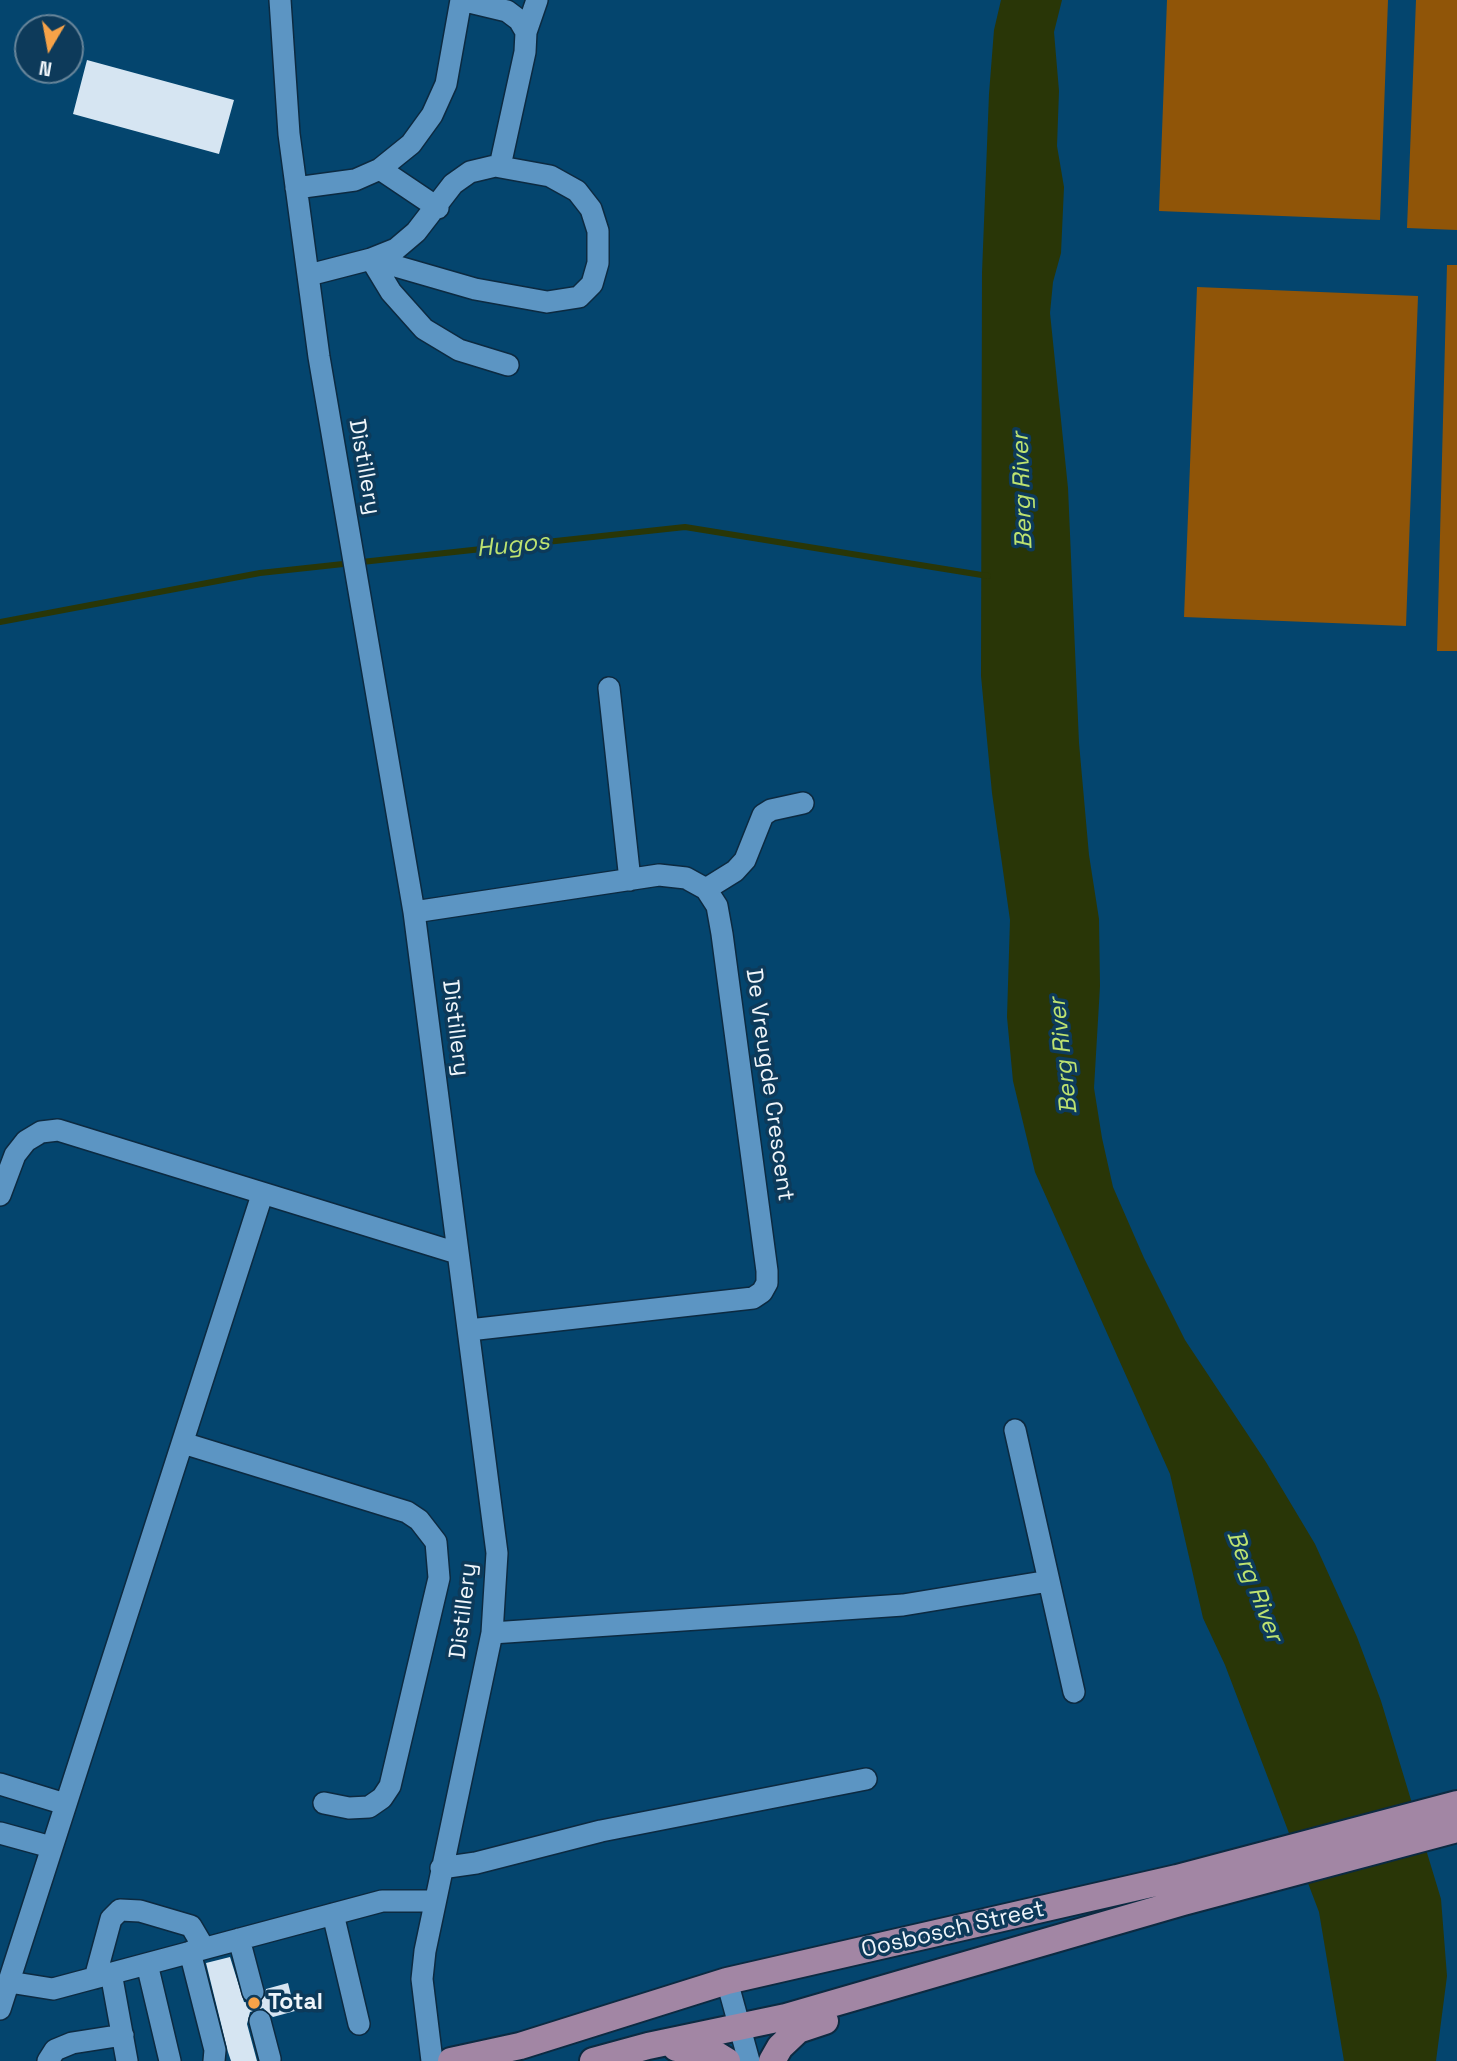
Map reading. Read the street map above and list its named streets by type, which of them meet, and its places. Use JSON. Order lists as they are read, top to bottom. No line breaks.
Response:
{"streets":{"main road":["Oosbosch Street"],"street":["Distillery","De Vreugde Crescent"]},"crossings":[["Distillery","De Vreugde Crescent"]],"water":["Berg River","Hugos"],"places":["Total"],"north":"bottom"}
